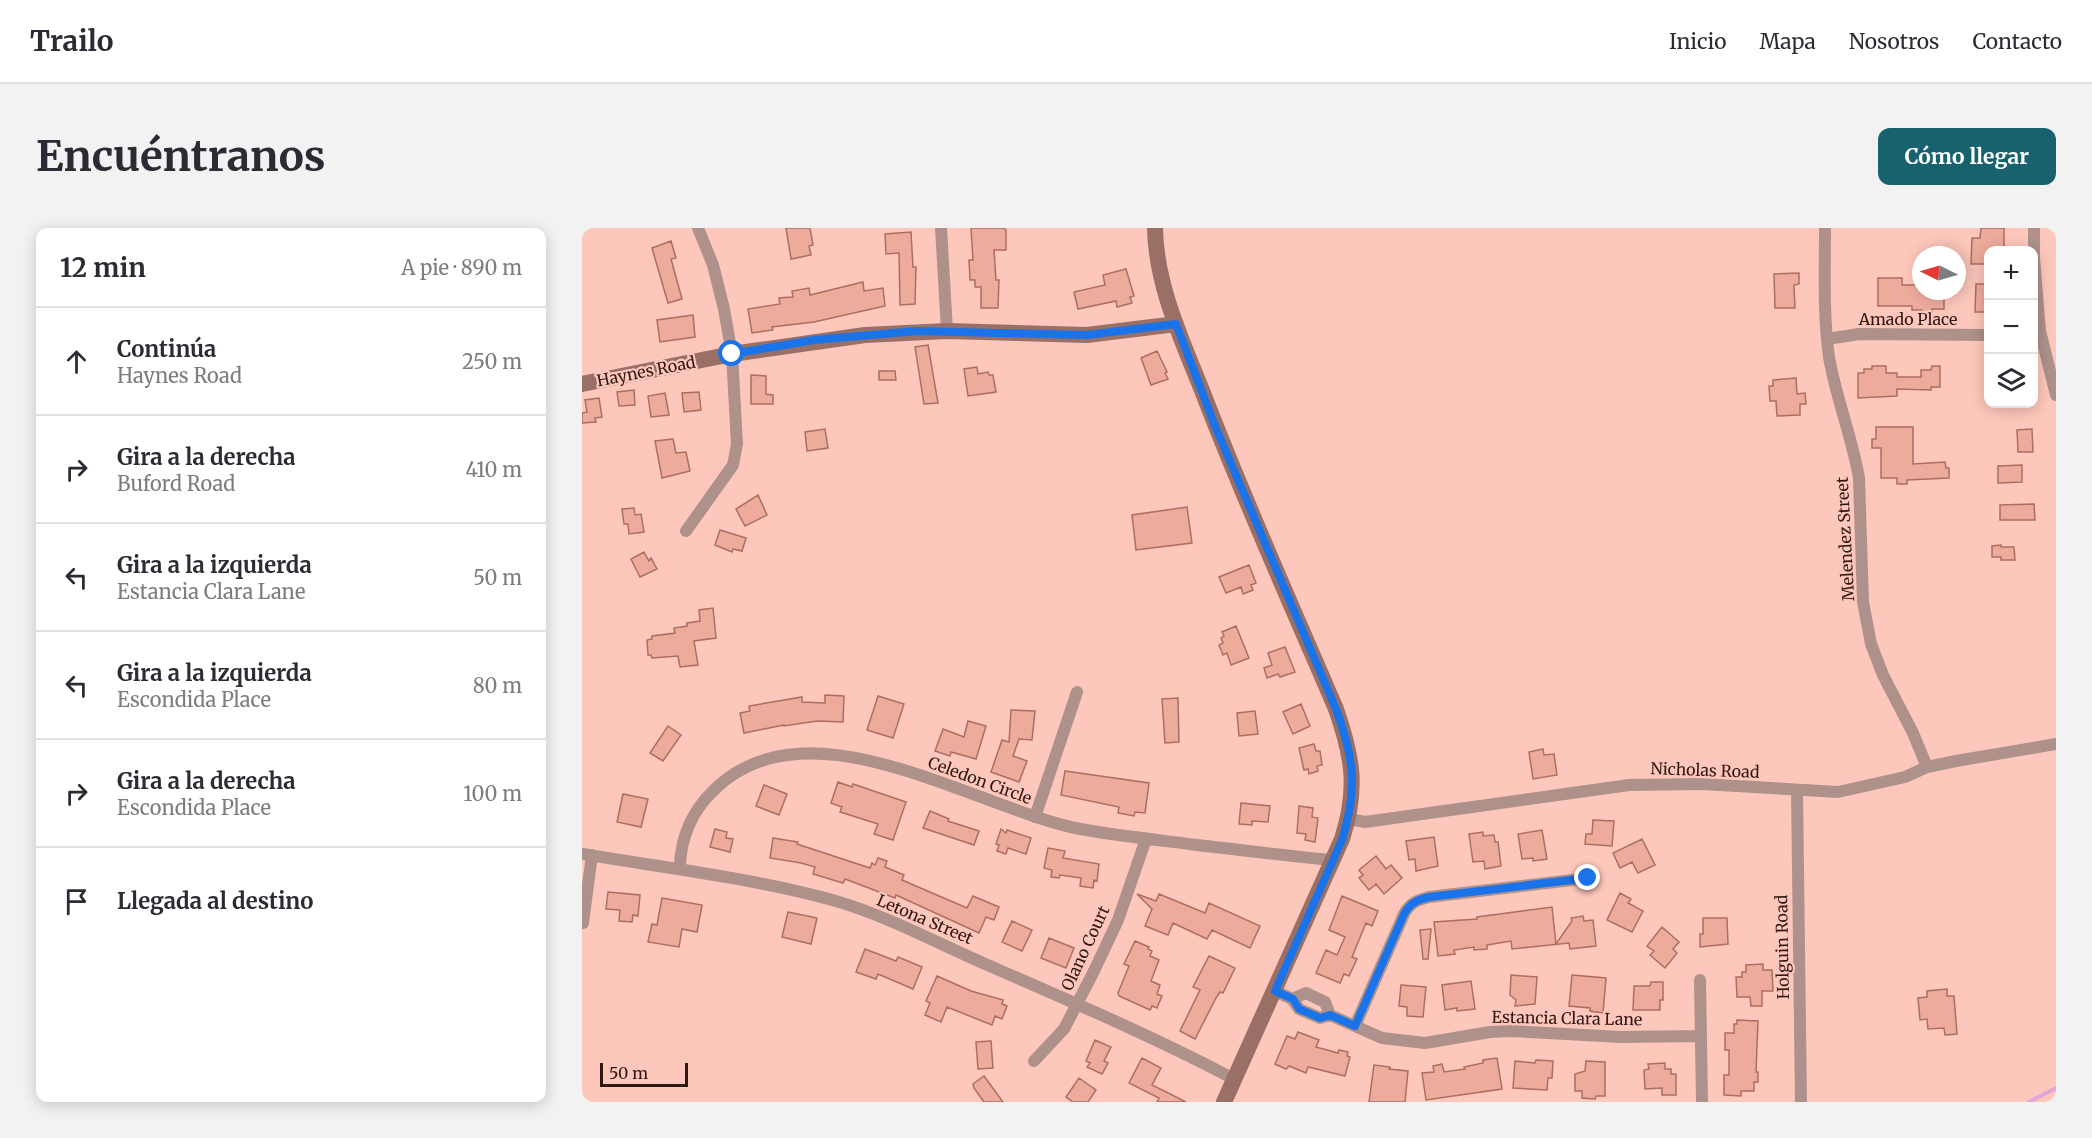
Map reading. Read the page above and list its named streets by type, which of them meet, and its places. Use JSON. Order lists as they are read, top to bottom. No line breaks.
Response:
{"streets":{"street":["Amado Place","Haynes Road","Melendez Street","Nicholas Road","Celedon Circle","Letona Street","Holguin Road","Olano Court","Estancia Clara Lane"]},"crossings":[["Amado Place","Melendez Street"],["Melendez Street","Nicholas Road"],["Nicholas Road","Holguin Road"],["Celedon Circle","Letona Street"],["Celedon Circle","Olano Court"],["Letona Street","Olano Court"]],"scale_bar":"50 m","north":"left","page":{"header":"Trailo","nav":["Inicio","Mapa","Nosotros","Contacto"],"buttons":"Cómo llegar","title":"Encuéntranos","heading":["12 min","A pie · 890 m"],"map_buttons":["+","−"],"list":[["Continúa","Haynes Road","250 m"],["Gira a la derecha","Buford Road","410 m"],["Gira a la izquierda","Estancia Clara Lane","50 m"],["Gira a la izquierda","Escondida Place","80 m"],["Gira a la derecha","Escondida Place","100 m"],"Llegada al destino"],"scale":"50 m"}}
